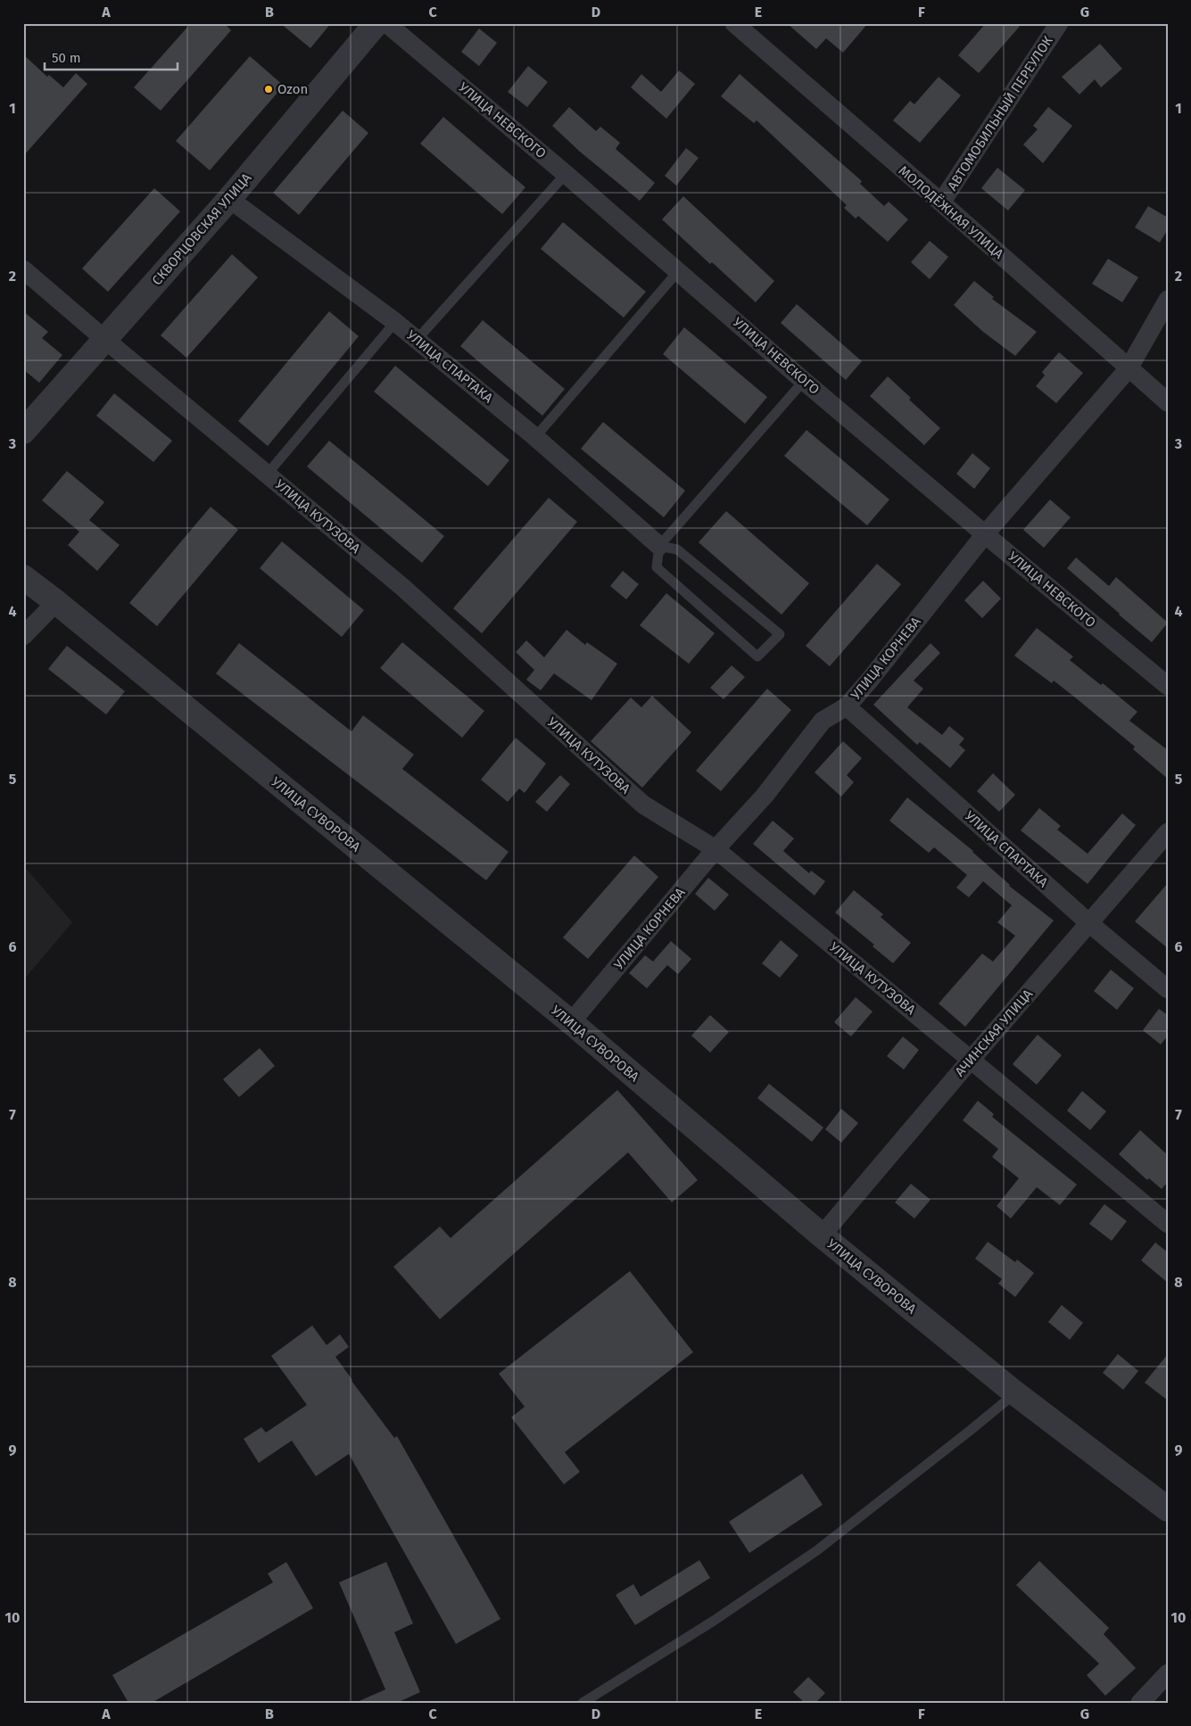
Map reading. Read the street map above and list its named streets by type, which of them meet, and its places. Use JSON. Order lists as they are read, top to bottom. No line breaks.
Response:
{"streets":{"street":["АВТОМОБИЛЬНЫЙ ПЕРЕУЛОК","УЛИЦА НЕВСКОГО","МОЛОДЁЖНАЯ УЛИЦА","СКВОРЦОВСКАЯ УЛИЦА","УЛИЦА СПАРТАКА","УЛИЦА КУТУЗОВА","УЛИЦА КОРНЕВА","УЛИЦА СУВОРОВА","АЧИНСКАЯ УЛИЦА"]},"crossings":[["АВТОМОБИЛЬНЫЙ ПЕРЕУЛОК","МОЛОДЁЖНАЯ УЛИЦА"],["УЛИЦА НЕВСКОГО","УЛИЦА КОРНЕВА"],["МОЛОДЁЖНАЯ УЛИЦА","УЛИЦА КОРНЕВА"],["СКВОРЦОВСКАЯ УЛИЦА","УЛИЦА СПАРТАКА"],["СКВОРЦОВСКАЯ УЛИЦА","УЛИЦА КУТУЗОВА"],["УЛИЦА СПАРТАКА","УЛИЦА КОРНЕВА"],["УЛИЦА СПАРТАКА","АЧИНСКАЯ УЛИЦА"],["УЛИЦА КУТУЗОВА","УЛИЦА КОРНЕВА"],["УЛИЦА КУТУЗОВА","АЧИНСКАЯ УЛИЦА"],["УЛИЦА КОРНЕВА","УЛИЦА СУВОРОВА"],["УЛИЦА СУВОРОВА","АЧИНСКАЯ УЛИЦА"]],"places":["Ozon"],"scale_bar":"50 m","grid":{"columns":["A","B","C","D","E","F","G"],"rows":["1","2","3","4","5","6","7","8","9","10"]}}
